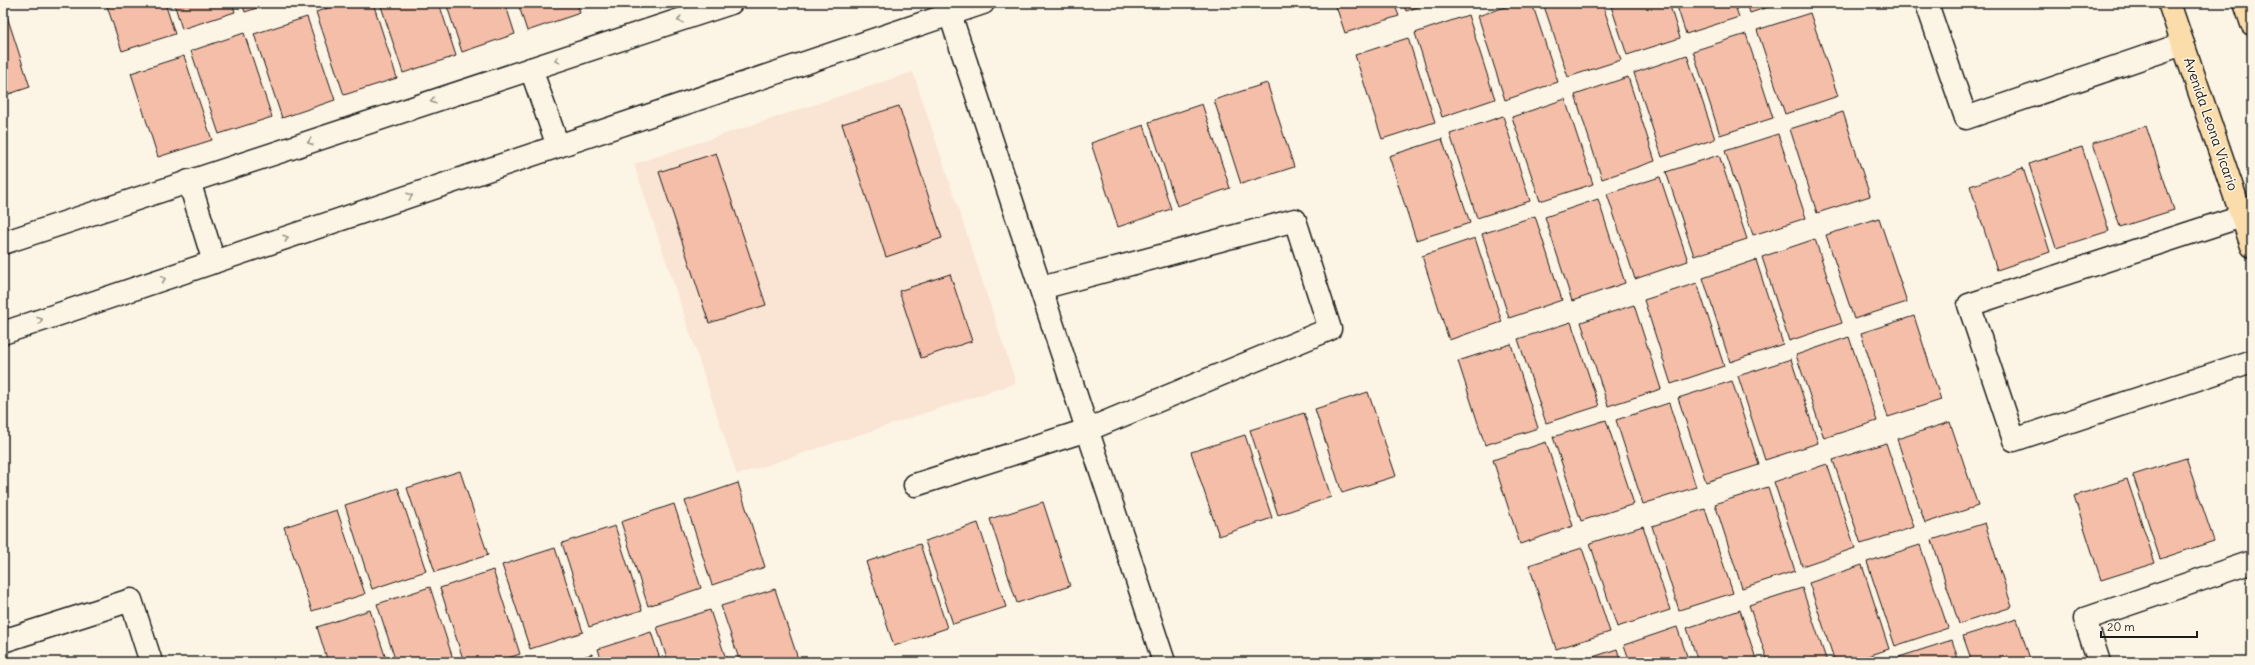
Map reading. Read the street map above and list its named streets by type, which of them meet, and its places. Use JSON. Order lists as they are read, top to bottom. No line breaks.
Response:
{"streets":{"main road":["Avenida Leona Vicario"]},"scale_bar":"20 m"}
